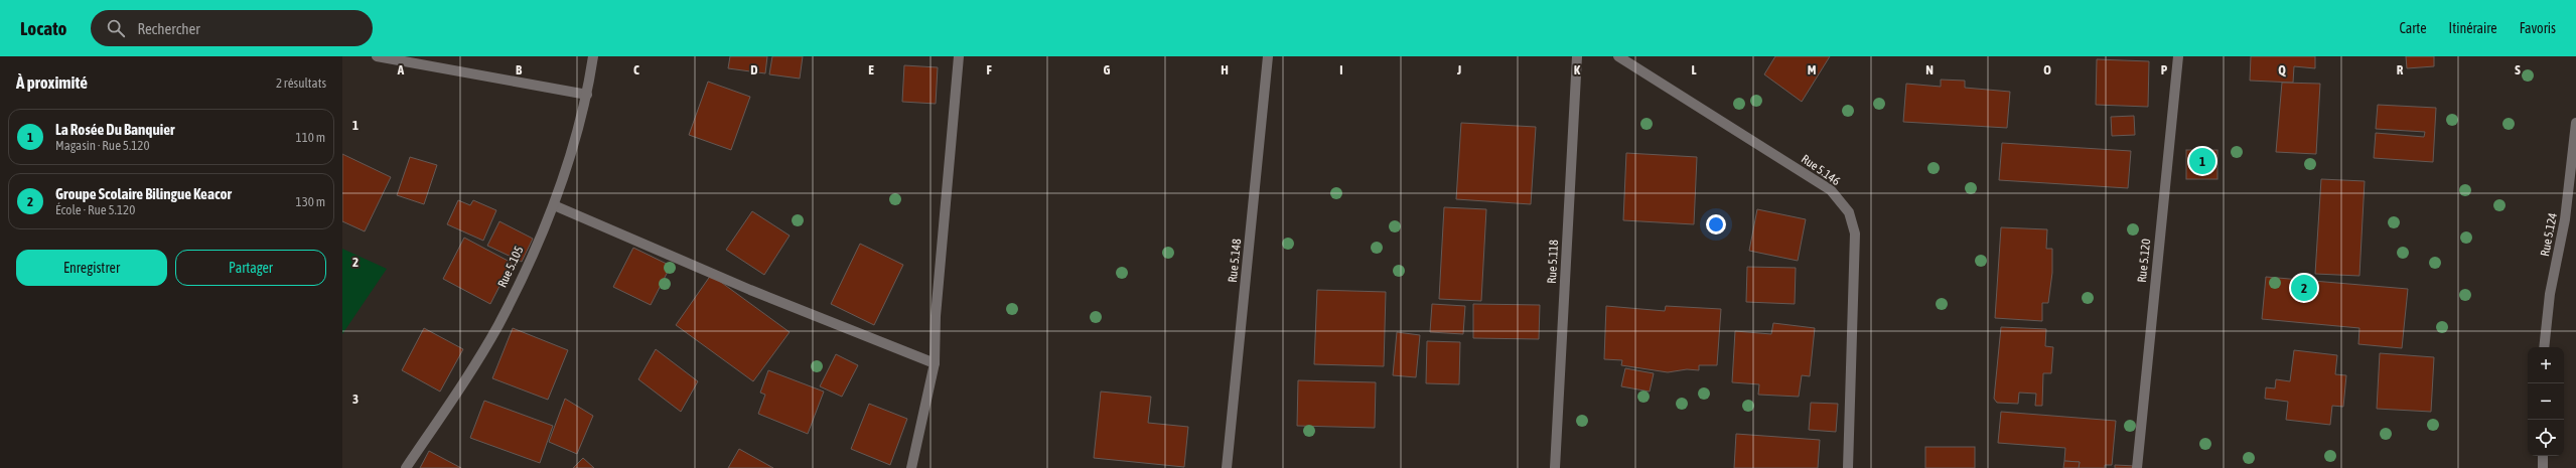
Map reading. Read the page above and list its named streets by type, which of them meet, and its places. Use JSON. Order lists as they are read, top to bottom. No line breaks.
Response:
{"streets":{"street":["Rue 5.146","Rue 5.124","Rue 5.148","Rue 5.120","Rue 5.118","Rue 5.105"]},"page":{"header":"Locato","search":"Rechercher","nav":["Carte","Itinéraire","Favoris"],"heading":["À proximité","2 résultats"],"list":[{"mark":"1","name":"La Rosée Du Banquier","note":"Magasin · Rue 5.120","value":"110 m"},{"mark":"2","name":"Groupe Scolaire Bilingue Keacor","note":"École · Rue 5.120","value":"130 m"}],"pins":["1","2"],"buttons":["Enregistrer","Partager"],"map_buttons":["+","−"]},"grid":{"columns":["A","B","C","D","E","F","G","H","I","J","K","L","M","N","O","P","Q","R","S"],"rows":["1","2","3"]}}
